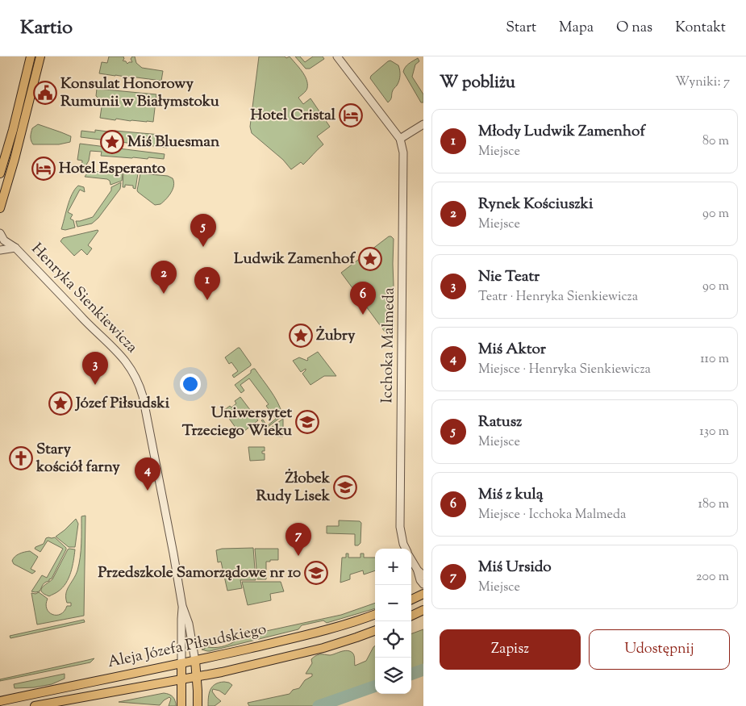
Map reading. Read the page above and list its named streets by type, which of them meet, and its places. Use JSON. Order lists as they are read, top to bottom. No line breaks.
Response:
{"streets":{"main road":["Henryka Sienkiewicza","Aleja Józefa Piłsudskiego"],"street":["Icchoka Malmeda"]},"crossings":[["Henryka Sienkiewicza","Aleja Józefa Piłsudskiego"]],"places":{"public building":["Konsulat Honorowy Rumunii w Białymstoku"],"hotel":["Hotel Cristal","Hotel Esperanto"],"place":["Miś Bluesman","Ludwik Zamenhof","Żubry","Józef Piłsudski"],"school or university":["Uniwersytet Trzeciego Wieku","Żłobek Rudy Lisek","Przedszkole Samorządowe nr 10"],"church":["Stary kościół farny"]},"page":{"header":"Kartio","nav":["Start","Mapa","O nas","Kontakt"],"heading":["W pobliżu","Wyniki: 7"],"list":[{"mark":"1","name":"Młody Ludwik Zamenhof","note":"Miejsce","value":"80 m"},{"mark":"2","name":"Rynek Kościuszki","note":"Miejsce","value":"90 m"},{"mark":"3","name":"Nie Teatr","note":"Teatr · Henryka Sienkiewicza","value":"90 m"},{"mark":"4","name":"Miś Aktor","note":"Miejsce · Henryka Sienkiewicza","value":"110 m"},{"mark":"5","name":"Ratusz","note":"Miejsce","value":"130 m"},{"mark":"6","name":"Miś z kulą","note":"Miejsce · Icchoka Malmeda","value":"180 m"},{"mark":"7","name":"Miś Ursido","note":"Miejsce","value":"200 m"}],"pins":["5","2","1","6","3","4","7"],"map_buttons":["+","−"],"buttons":["Zapisz","Udostępnij"]}}
